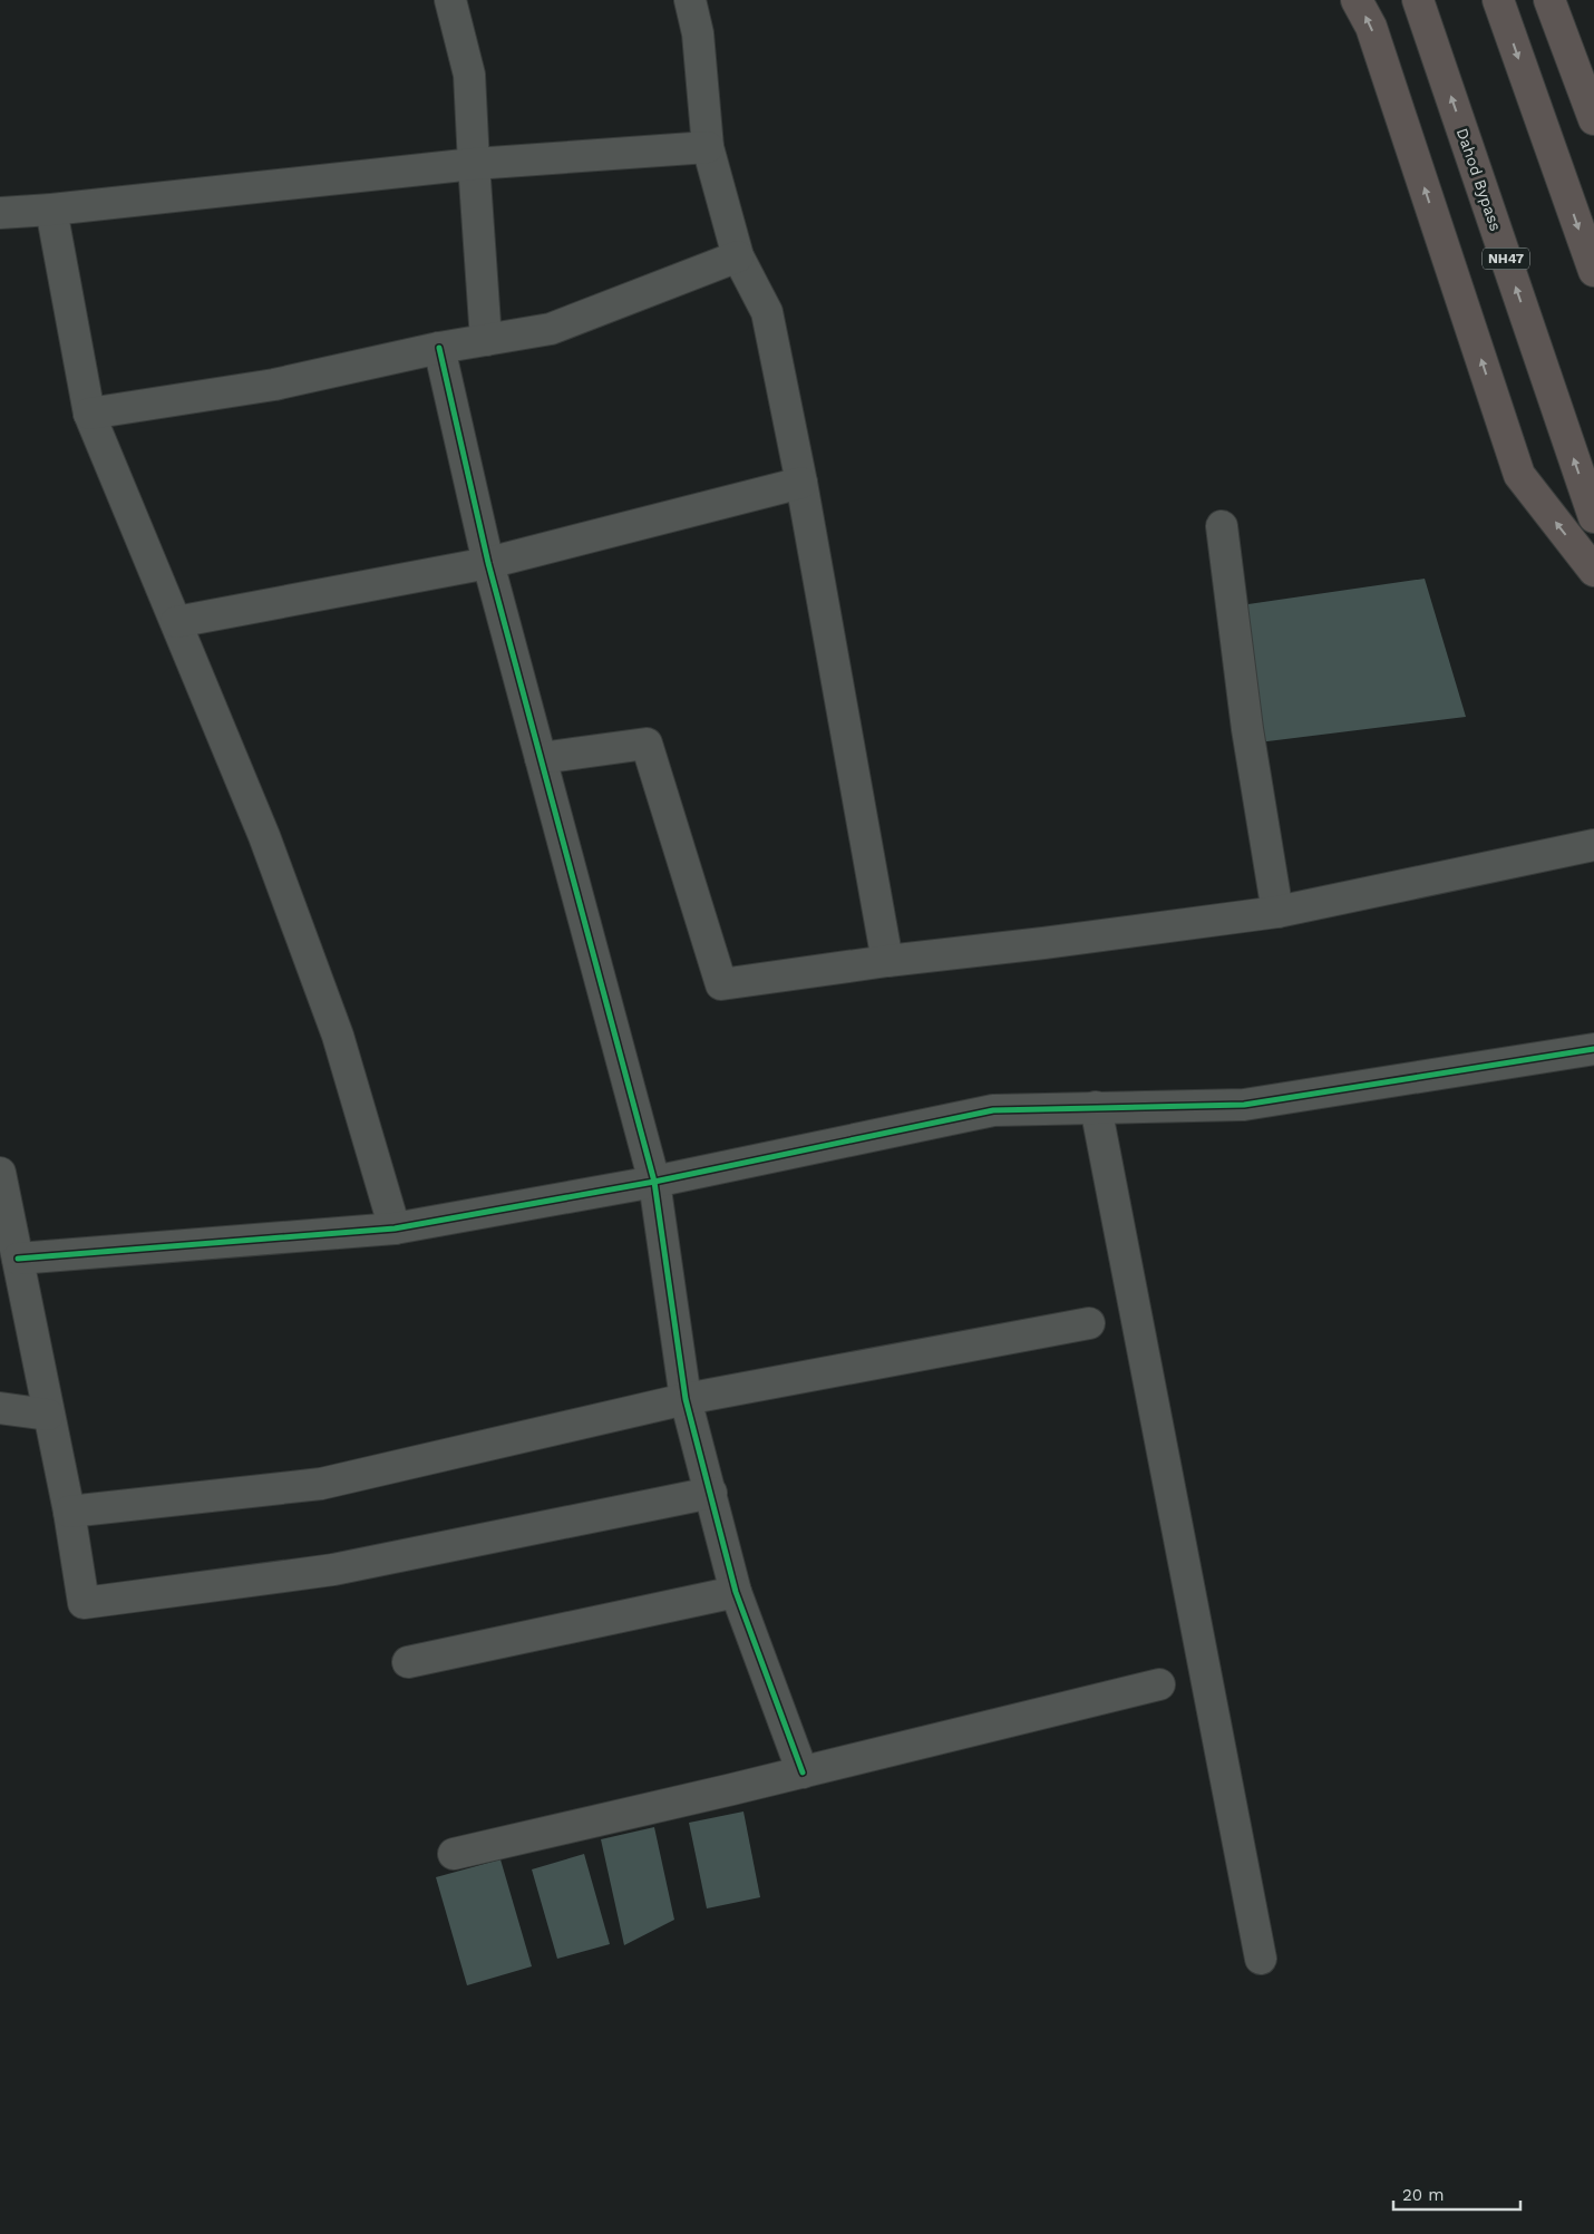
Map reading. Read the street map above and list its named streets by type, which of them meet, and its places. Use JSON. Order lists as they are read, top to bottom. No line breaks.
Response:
{"streets":{"highway":["Dahod Bypass","NH47"]},"scale_bar":"20 m"}
